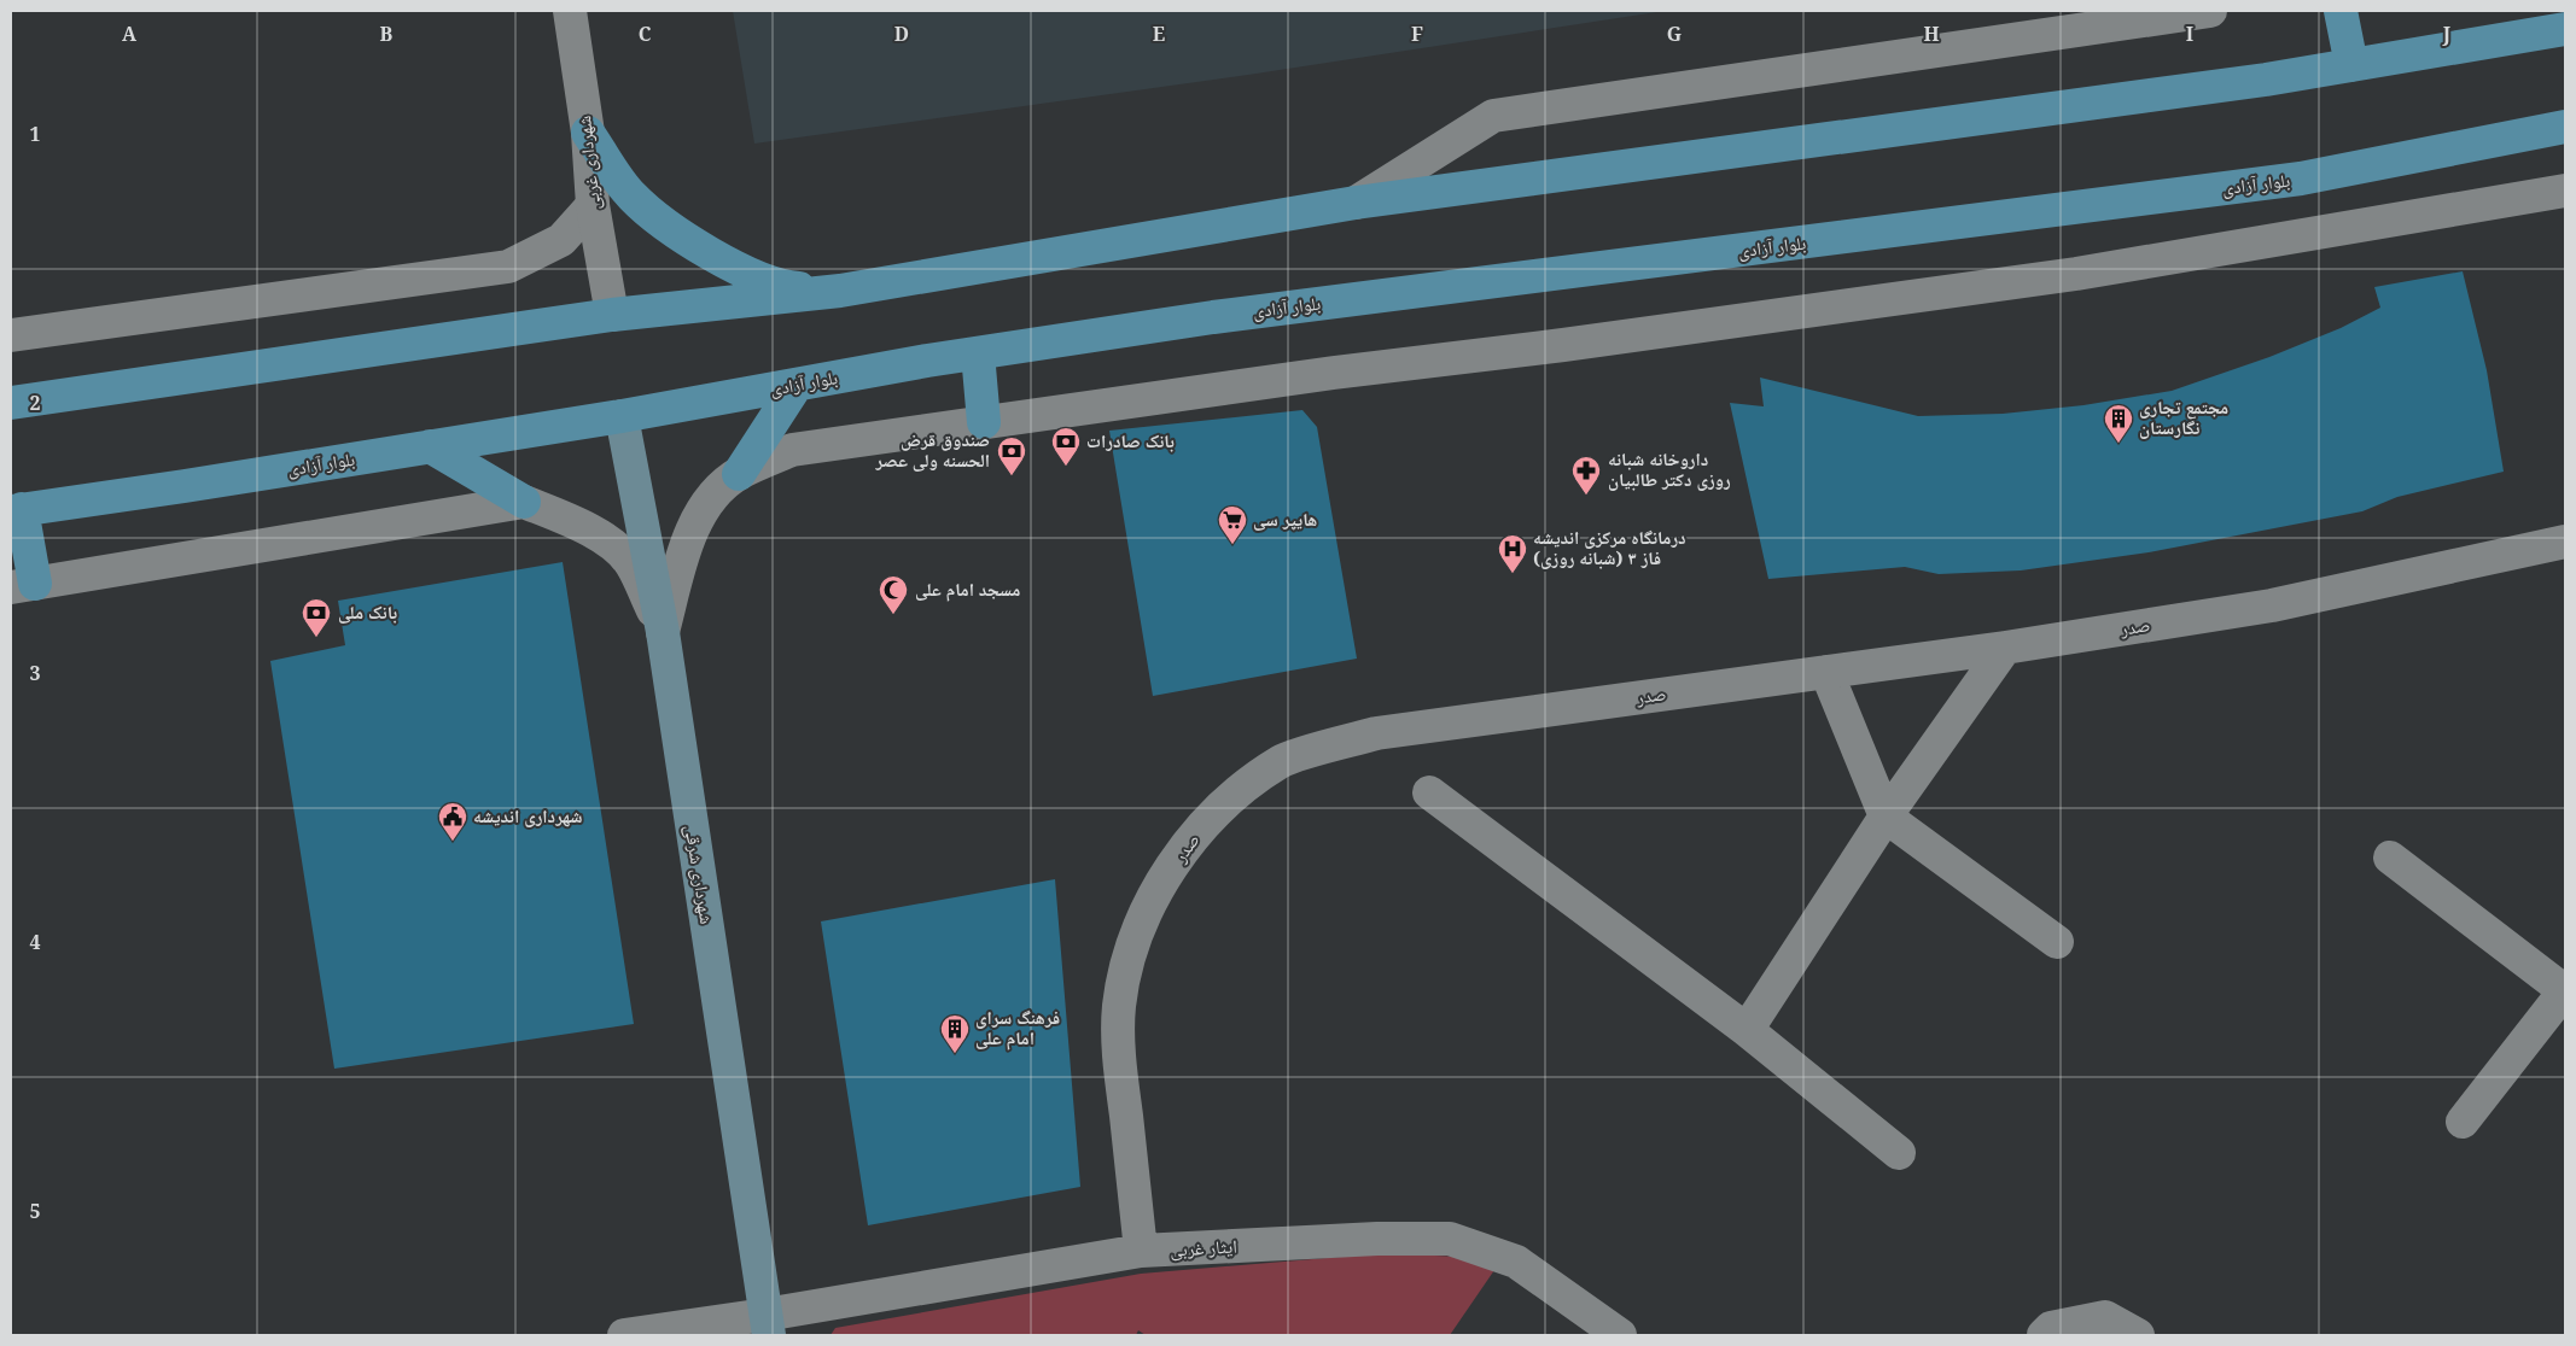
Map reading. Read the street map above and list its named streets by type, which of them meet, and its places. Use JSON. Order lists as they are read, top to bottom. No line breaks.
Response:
{"streets":{"main road":["بلوار آزادی","شهرداری شرقی"],"street":["شهرداری غربی","صدر","ایثار غربی"]},"crossings":[["بلوار آزادی","شهرداری شرقی"],["صدر","ایثار غربی"],["شهرداری شرقی","ایثار غربی"]],"places":{"building":["مجتمع تجاری نگارستان","فرهنگ سرای امام علی"],"bank":["بانک صادرات","صندوق قرض الحسنه ولی عصر","بانک ملی"],"pharmacy":["داروخانه شبانه روزی دکتر طالبیان"],"supermarket":["هایپر سی"],"hospital":["درمانگاه مرکزی اندیشه فاز ۳ (شبانه روزی)"],"mosque":["مسجد امام علی"],"public building":["شهرداری اندیشه"]},"grid":{"columns":["A","B","C","D","E","F","G","H","I","J"],"rows":["1","2","3","4","5"]}}
